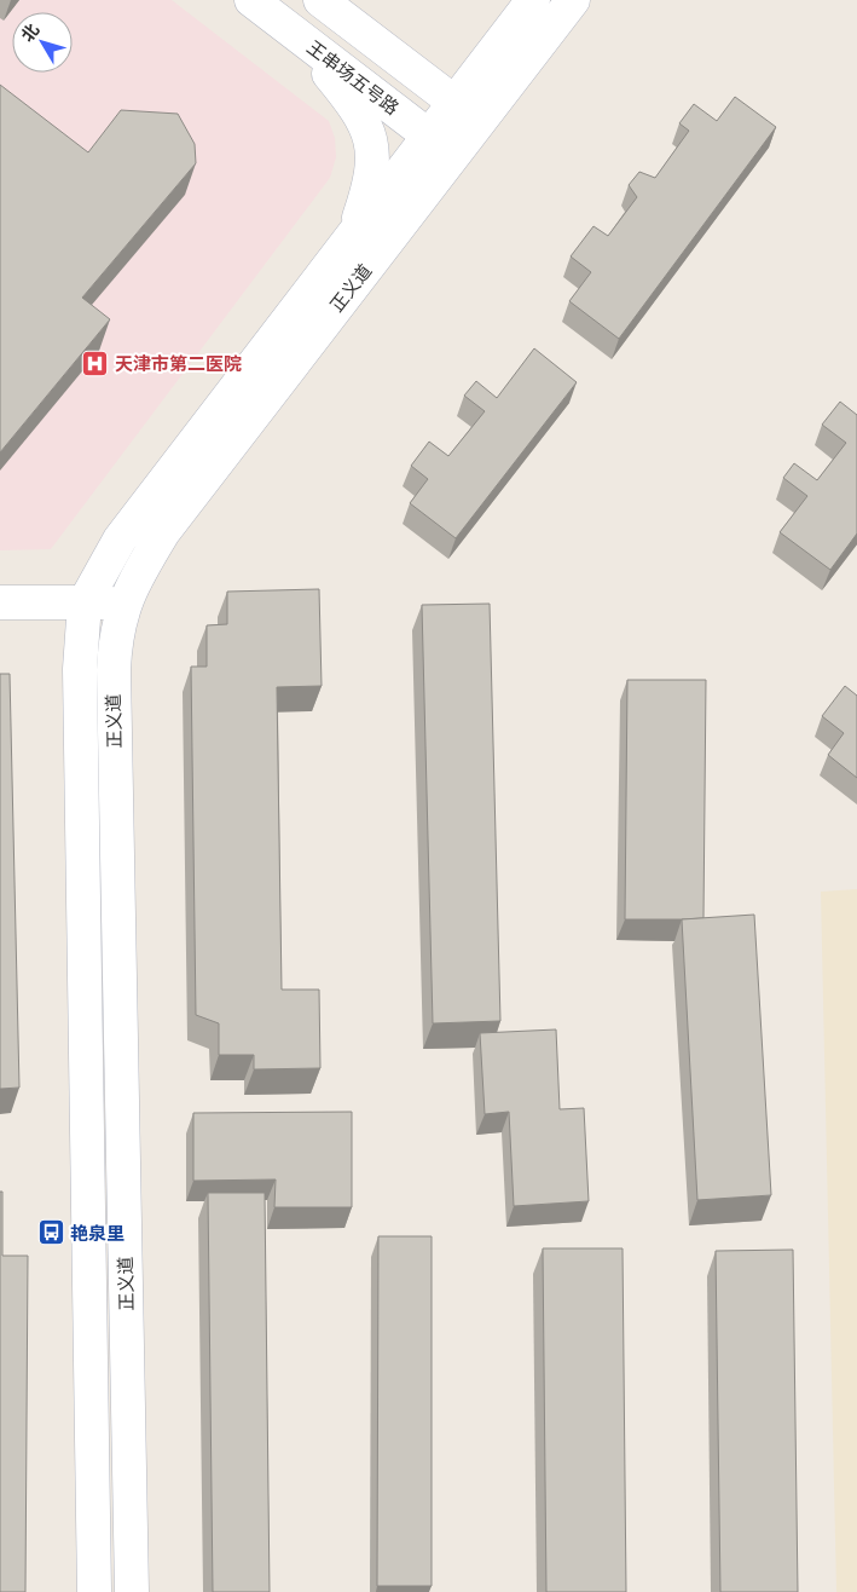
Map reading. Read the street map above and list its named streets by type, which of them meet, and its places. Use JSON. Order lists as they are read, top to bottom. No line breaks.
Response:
{"streets":{"street":["王串场五号路","正义道"]},"crossings":[["王串场五号路","正义道"]],"places":{"hospital":["天津市第二医院"],"bus stop":["艳泉里"]},"north":"top left"}
